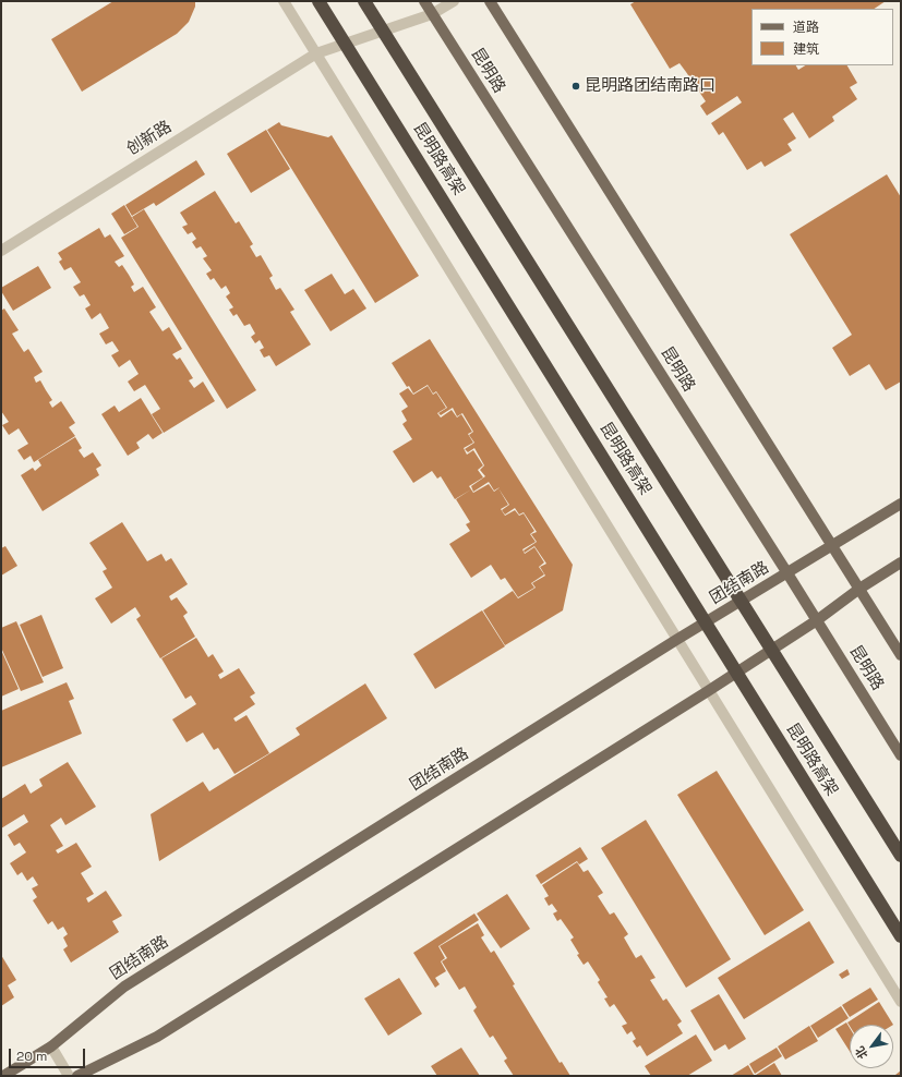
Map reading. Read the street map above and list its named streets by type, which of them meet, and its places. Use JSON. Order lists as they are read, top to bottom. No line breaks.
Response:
{"streets":{"highway":["昆明路高架"],"main road":["昆明路","团结南路"],"street":["创新路"]},"crossings":[["昆明路","创新路"],["昆明路","团结南路"]],"places":["昆明路团结南路口"],"legend":["道路","建筑"],"scale_bar":"20 m","north":"bottom left"}
